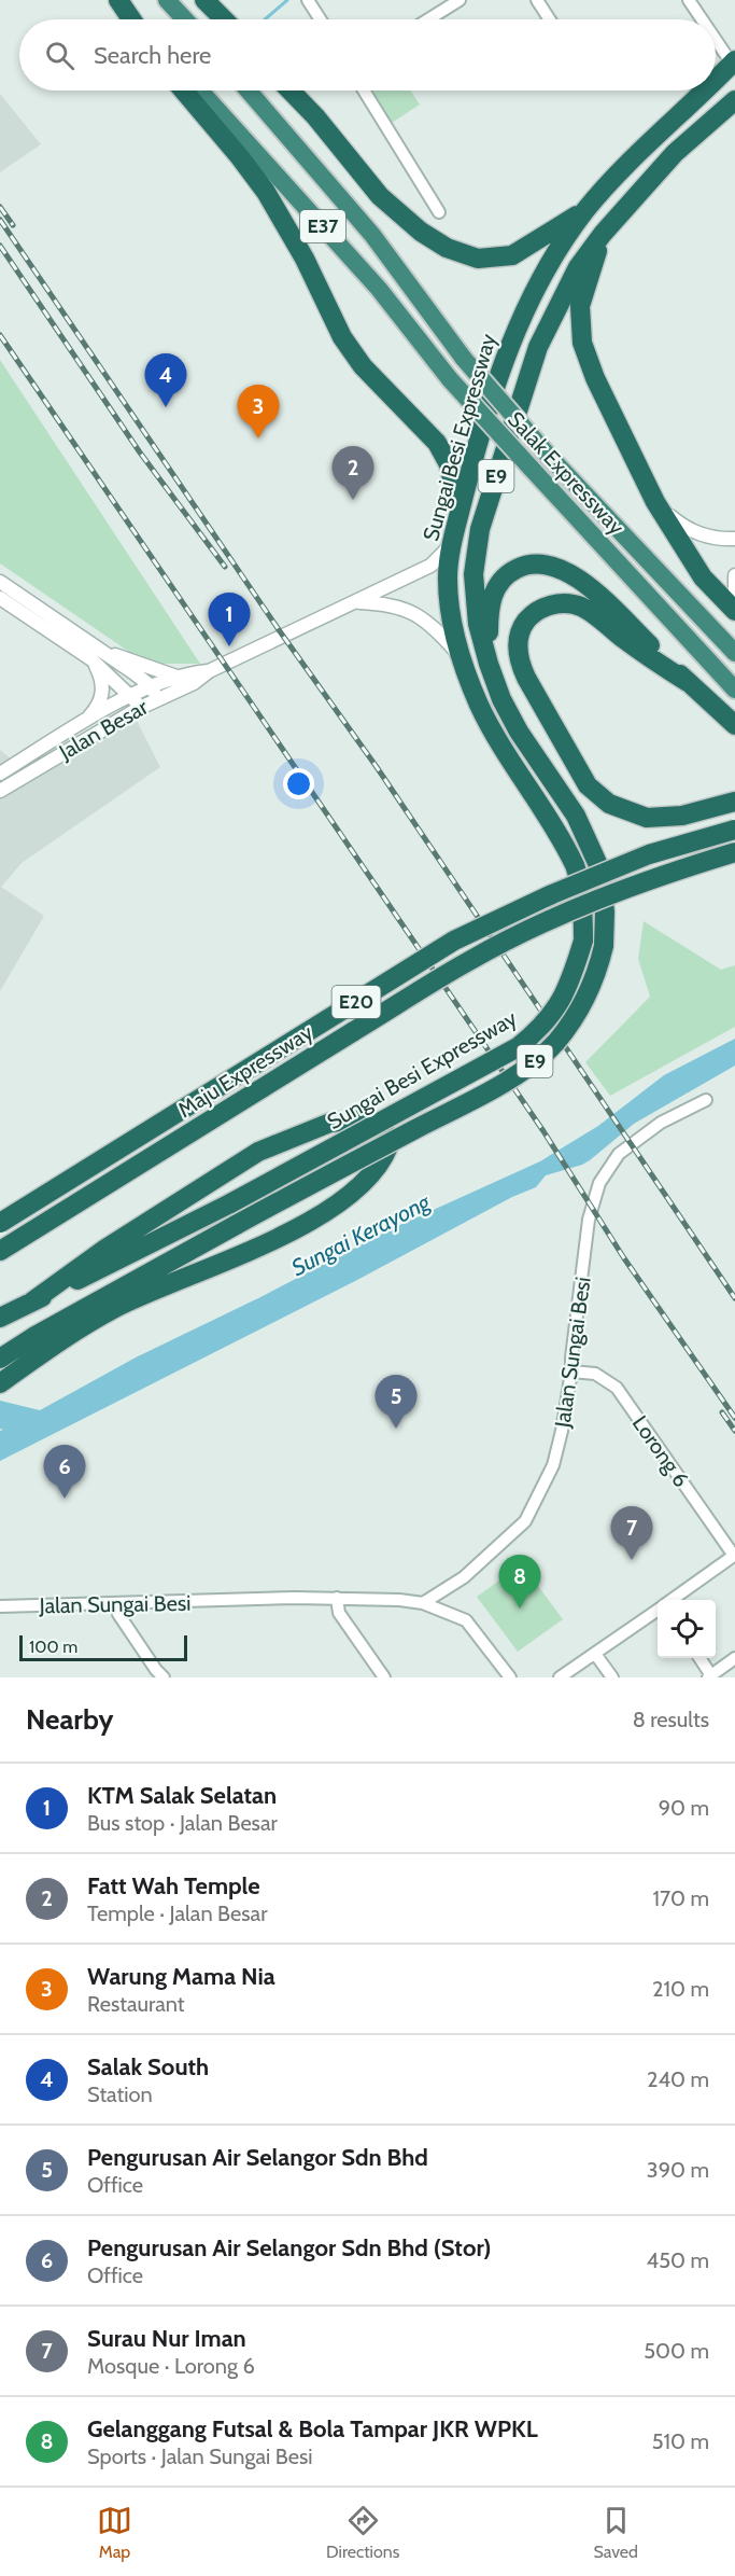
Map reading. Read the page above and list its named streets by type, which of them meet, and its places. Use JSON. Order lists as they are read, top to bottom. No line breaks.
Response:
{"streets":{"highway":["E37","Sungai Besi Expressway","Salak Expressway","E9","E20","Maju Expressway"],"street":["Jalan Besar","Jalan Sungai Besi","Lorong 6"]},"crossings":[["Sungai Besi Expressway","Jalan Besar"],["Jalan Sungai Besi","Lorong 6"]],"water":["Sungai Kerayong"],"scale_bar":"100 m","page":{"search":"Search here","pins":["4","3","2","1","5","6","7","8"],"scale":"100 m","heading":["Nearby","8 results"],"list":[{"mark":"1","name":"KTM Salak Selatan","note":"Bus stop · Jalan Besar","value":"90 m"},{"mark":"2","name":"Fatt Wah Temple","note":"Temple · Jalan Besar","value":"170 m"},{"mark":"3","name":"Warung Mama Nia","note":"Restaurant","value":"210 m"},{"mark":"4","name":"Salak South","note":"Station","value":"240 m"},{"mark":"5","name":"Pengurusan Air Selangor Sdn Bhd","note":"Office","value":"390 m"},{"mark":"6","name":"Pengurusan Air Selangor Sdn Bhd (Stor)","note":"Office","value":"450 m"},{"mark":"7","name":"Surau Nur Iman","note":"Mosque · Lorong 6","value":"500 m"},{"mark":"8","name":"Gelanggang Futsal & Bola Tampar JKR WPKL","note":"Sports · Jalan Sungai Besi","value":"510 m"}],"nav":["Map","Directions","Saved"]}}
